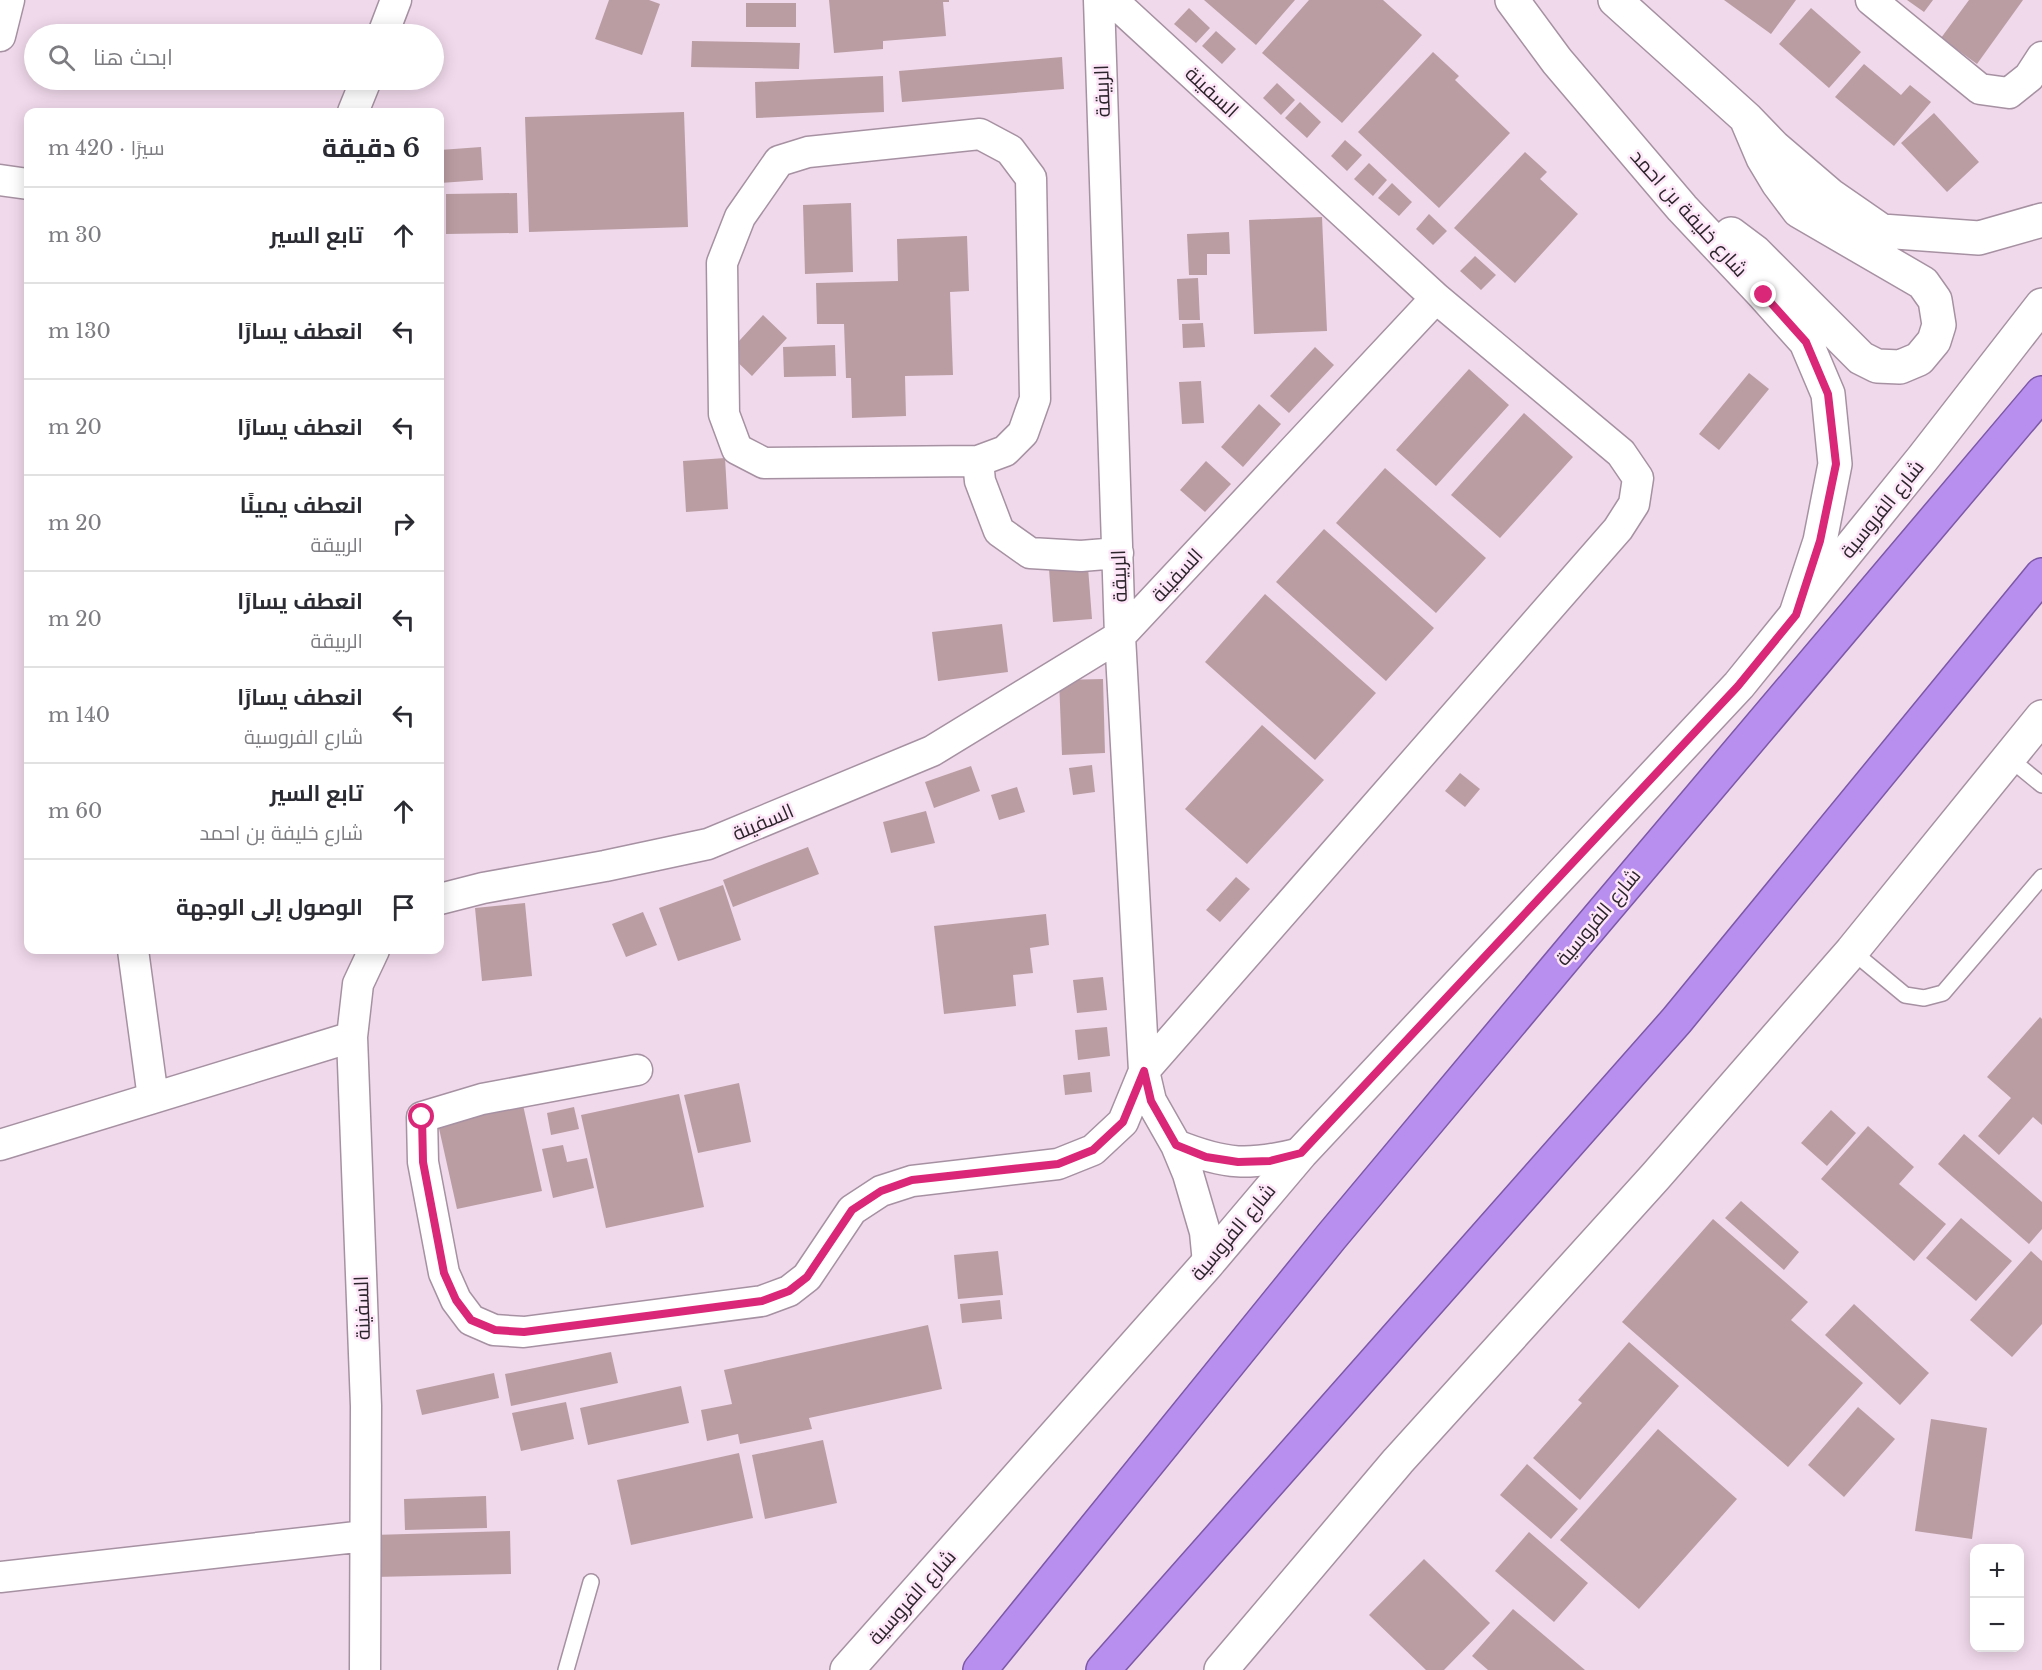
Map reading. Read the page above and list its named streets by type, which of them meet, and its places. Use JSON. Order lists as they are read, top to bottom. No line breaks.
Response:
{"streets":{"highway":["شارع الفروسية"],"main road":["شارع خليفة بن احمد"],"street":["الربيقة","السفينة"]},"crossings":[["الربيقة","السفينة"],["الربيقة","شارع الفروسية"],["شارع خليفة بن احمد","شارع الفروسية"]],"page":{"search":"ابحث هنا","heading":["6 دقيقة","سيرًا · 420 m"],"list":[["تابع السير","30 m"],["انعطف يسارًا","130 m"],["انعطف يسارًا","20 m"],["انعطف يمينًا","الربيقة","20 m"],["انعطف يسارًا","الربيقة","20 m"],["انعطف يسارًا","شارع الفروسية","140 m"],["تابع السير","شارع خليفة بن احمد","60 m"],"الوصول إلى الوجهة"],"map_buttons":["+","−"]}}
